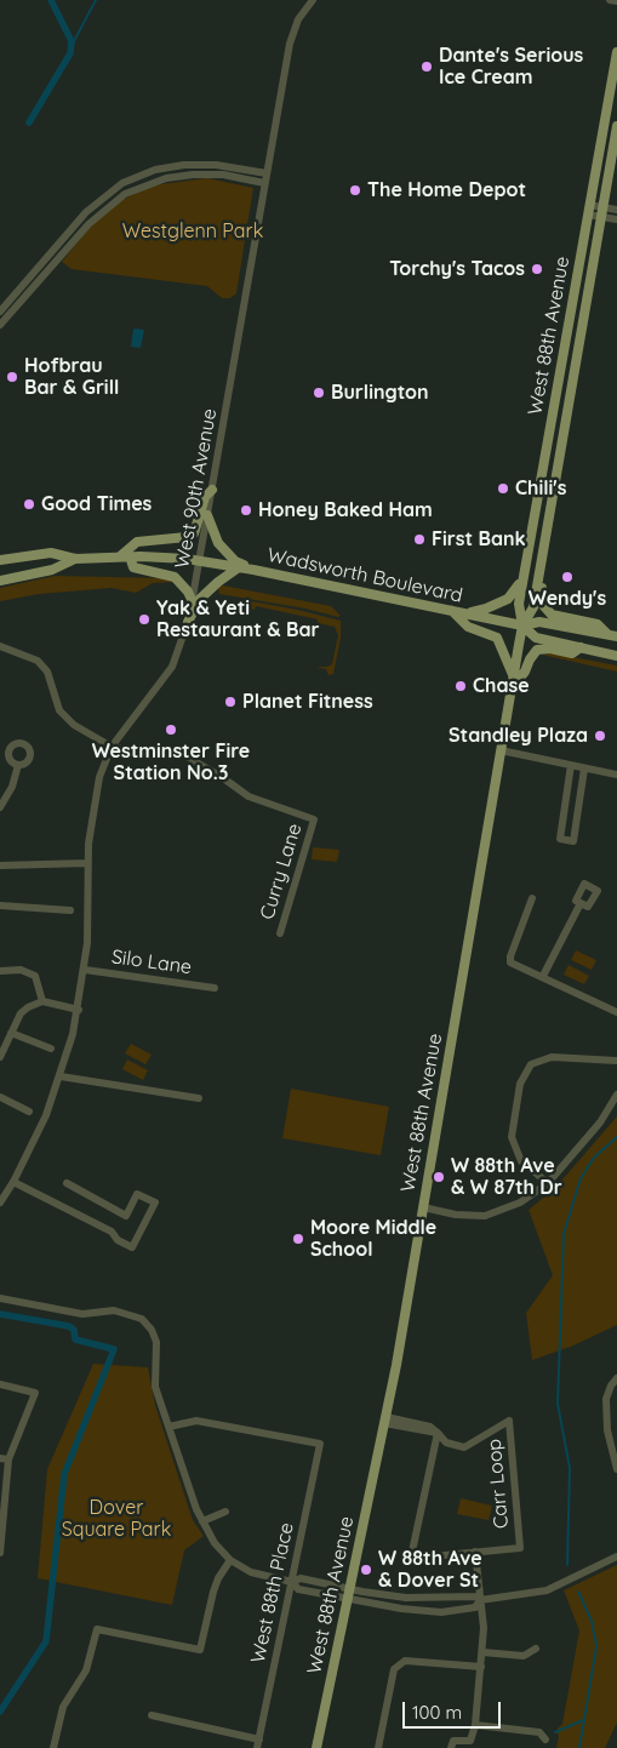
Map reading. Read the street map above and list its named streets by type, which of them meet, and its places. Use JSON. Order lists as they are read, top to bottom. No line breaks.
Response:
{"streets":{"main road":["West 88th Avenue","Wadsworth Boulevard"],"street":["West 90th Avenue","Curry Lane","Silo Lane","Carr Loop","West 88th Place"]},"crossings":[["West 88th Avenue","Wadsworth Boulevard"],["West 88th Avenue","Carr Loop"],["West 90th Avenue","Wadsworth Boulevard"],["West 90th Avenue","Curry Lane"],["West 90th Avenue","Silo Lane"]],"parks":["Westglenn Park","Dover Square Park"],"places":["Dante's Serious Ice Cream","The Home Depot","Torchy's Tacos","Hofbrau Bar & Grill","Burlington","Chili's","Good Times","Honey Baked Ham","First Bank","Wendy's","Yak & Yeti Restaurant & Bar","Chase","Planet Fitness","Westminster Fire Station No.3","Standley Plaza","W 88th Ave & W 87th Dr","Moore Middle School","W 88th Ave & Dover St"],"scale_bar":"100 m"}
